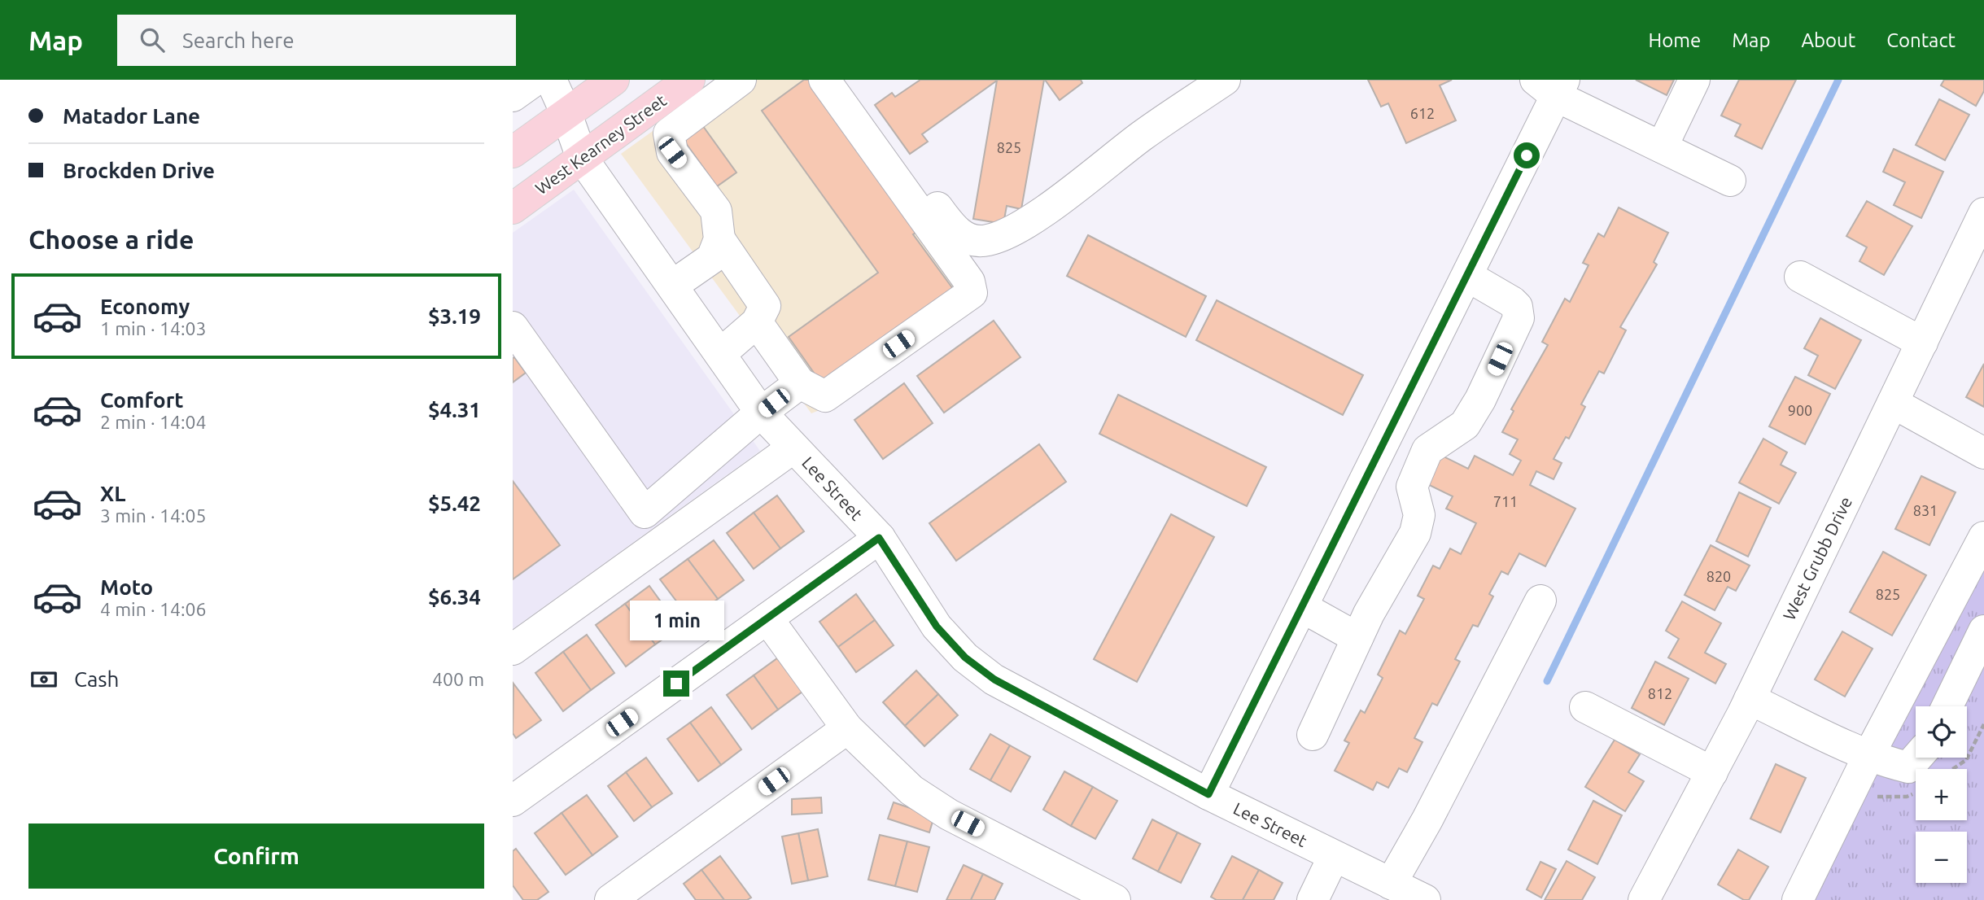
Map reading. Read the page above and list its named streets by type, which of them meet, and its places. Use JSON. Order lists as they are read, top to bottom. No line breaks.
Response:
{"streets":{"main road":["West Kearney Street"],"street":["Lee Street","West Grubb Drive"]},"crossings":[["West Kearney Street","Lee Street"]],"house_numbers":["612","825","900","711","831","820","825","812"],"page":{"header":"Map","search":"Search here","nav":["Home","Map","About","Contact"],"banner":["Matador Lane","Brockden Drive"],"heading":"Choose a ride","list":[{"name":"Economy","note":"1 min · 14:03","value":"$3.19"},{"name":"Comfort","note":"2 min · 14:04","value":"$4.31"},{"name":"XL","note":"3 min · 14:05","value":"$5.42"},{"name":"Moto","note":"4 min · 14:06","value":"$6.34"}],"bubble":"1 min","pay":["Cash","400 m"],"map_buttons":["+","−"],"buttons":"Confirm"}}
